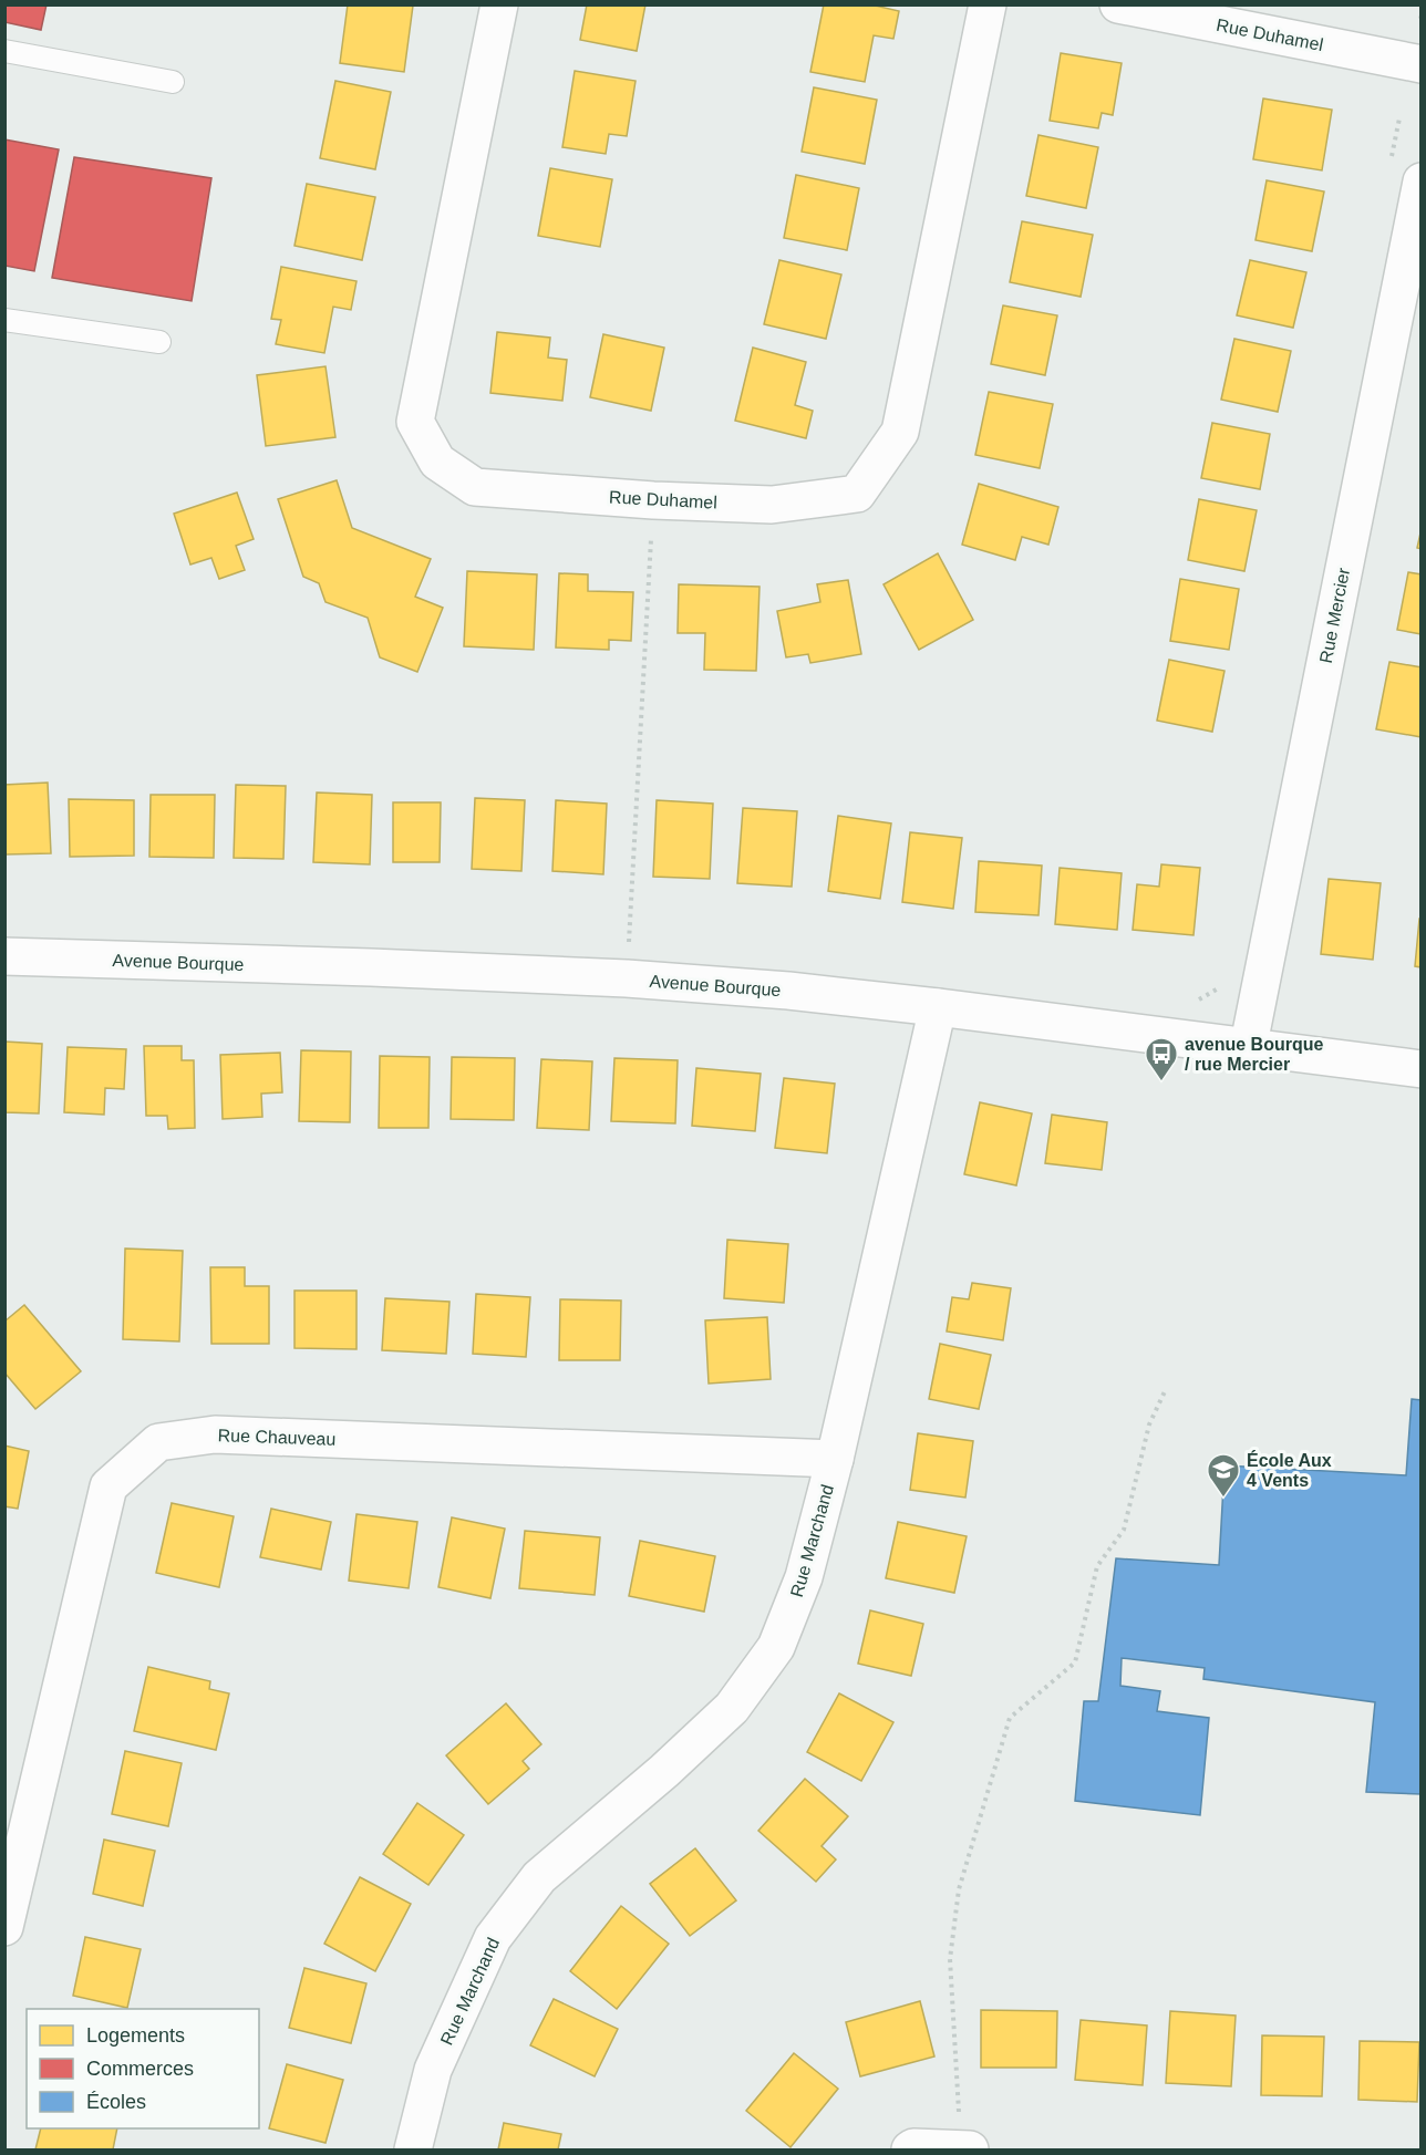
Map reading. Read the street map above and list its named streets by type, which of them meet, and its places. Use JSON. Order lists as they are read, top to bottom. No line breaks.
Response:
{"streets":{"street":["Rue Duhamel","Rue Mercier","Avenue Bourque","Rue Chauveau","Rue Marchand"]},"crossings":[["Rue Mercier","Avenue Bourque"],["Avenue Bourque","Rue Marchand"],["Rue Chauveau","Rue Marchand"]],"places":{"bus stop":["avenue Bourque / rue Mercier"],"school or university":["École Aux 4 Vents"]},"legend":["Logements","Commerces","Écoles"]}
